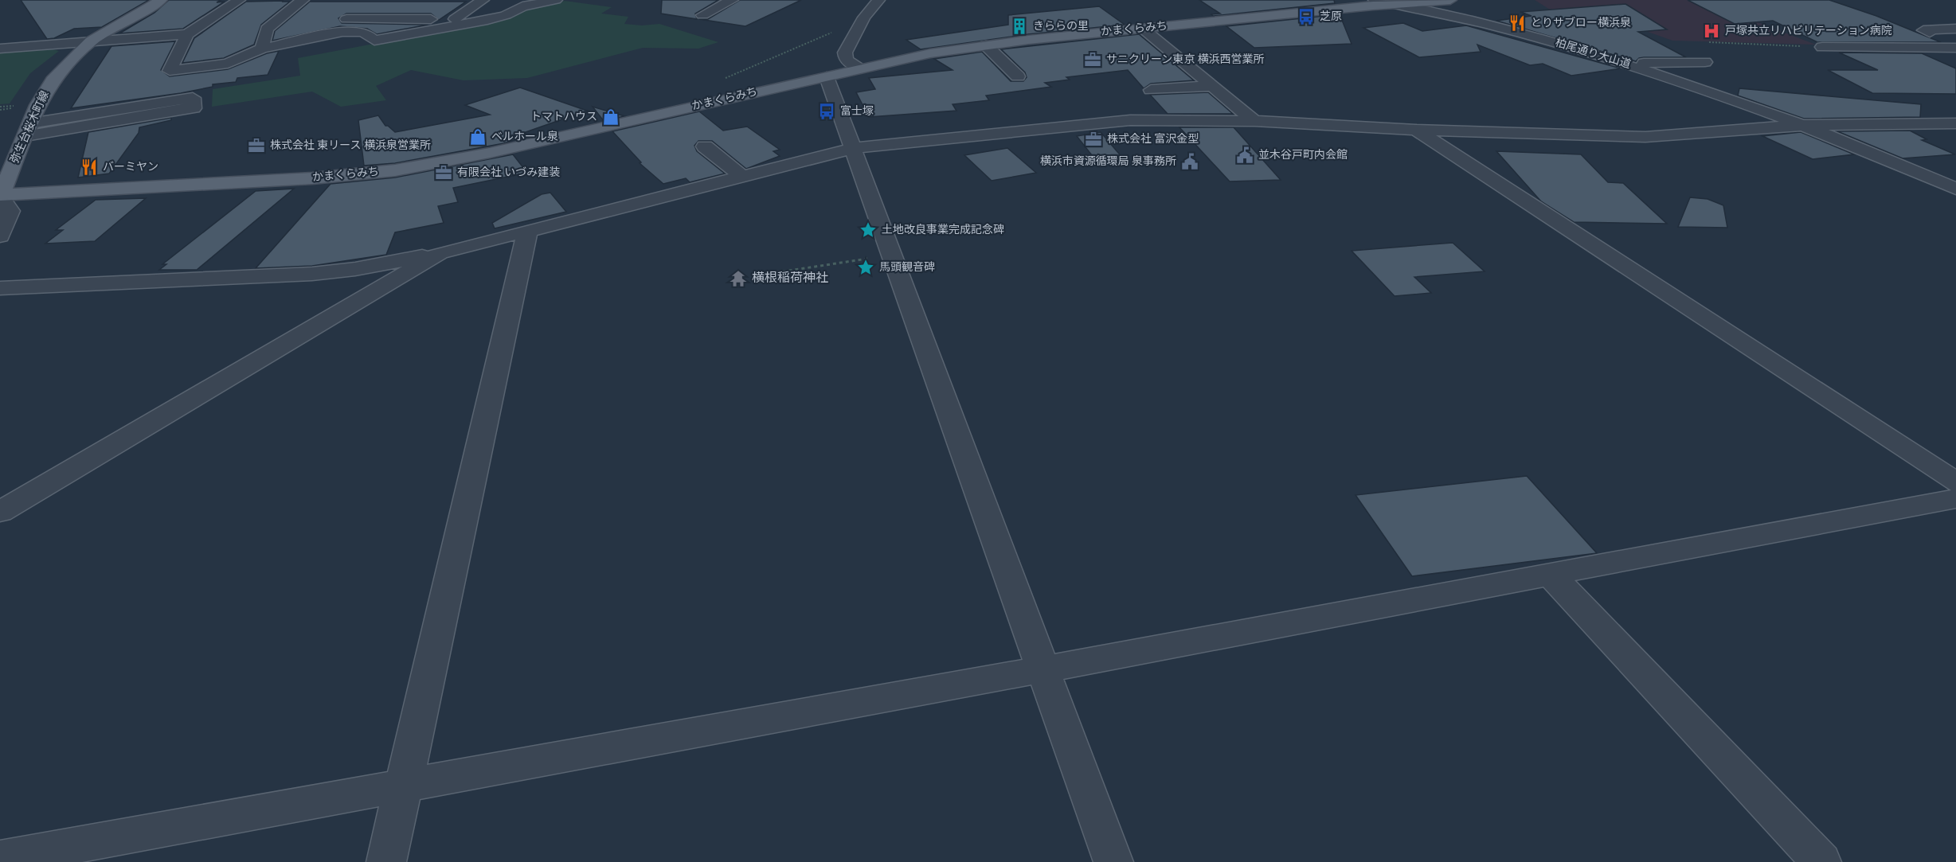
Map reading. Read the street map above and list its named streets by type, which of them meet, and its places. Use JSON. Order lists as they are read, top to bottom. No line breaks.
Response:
{"streets":{"main road":["かまくらみち","弥生台桜木町線"],"street":["柏尾通り大山道"]},"crossings":[["かまくらみち","柏尾通り大山道"],["かまくらみち","弥生台桜木町線"]],"places":{"bus stop":["芝原","富士塚"],"restaurant":["とりサブロー横浜泉","バーミヤン"],"building":["きららの里"],"hospital":["戸塚共立リハビリテーション病院"],"office":["サニクリーン東京 横浜西営業所","株式会社 富沢金型","株式会社 東リース 横浜泉営業所","有限会社 いづみ建装"],"shop":["トマトハウス","ベルホール泉"],"public building":["並木谷戸町内会館","横浜市資源循環局 泉事務所"],"place":["土地改良事業完成記念碑","馬頭観音碑"],"temple":["横根稲荷神社"]}}
